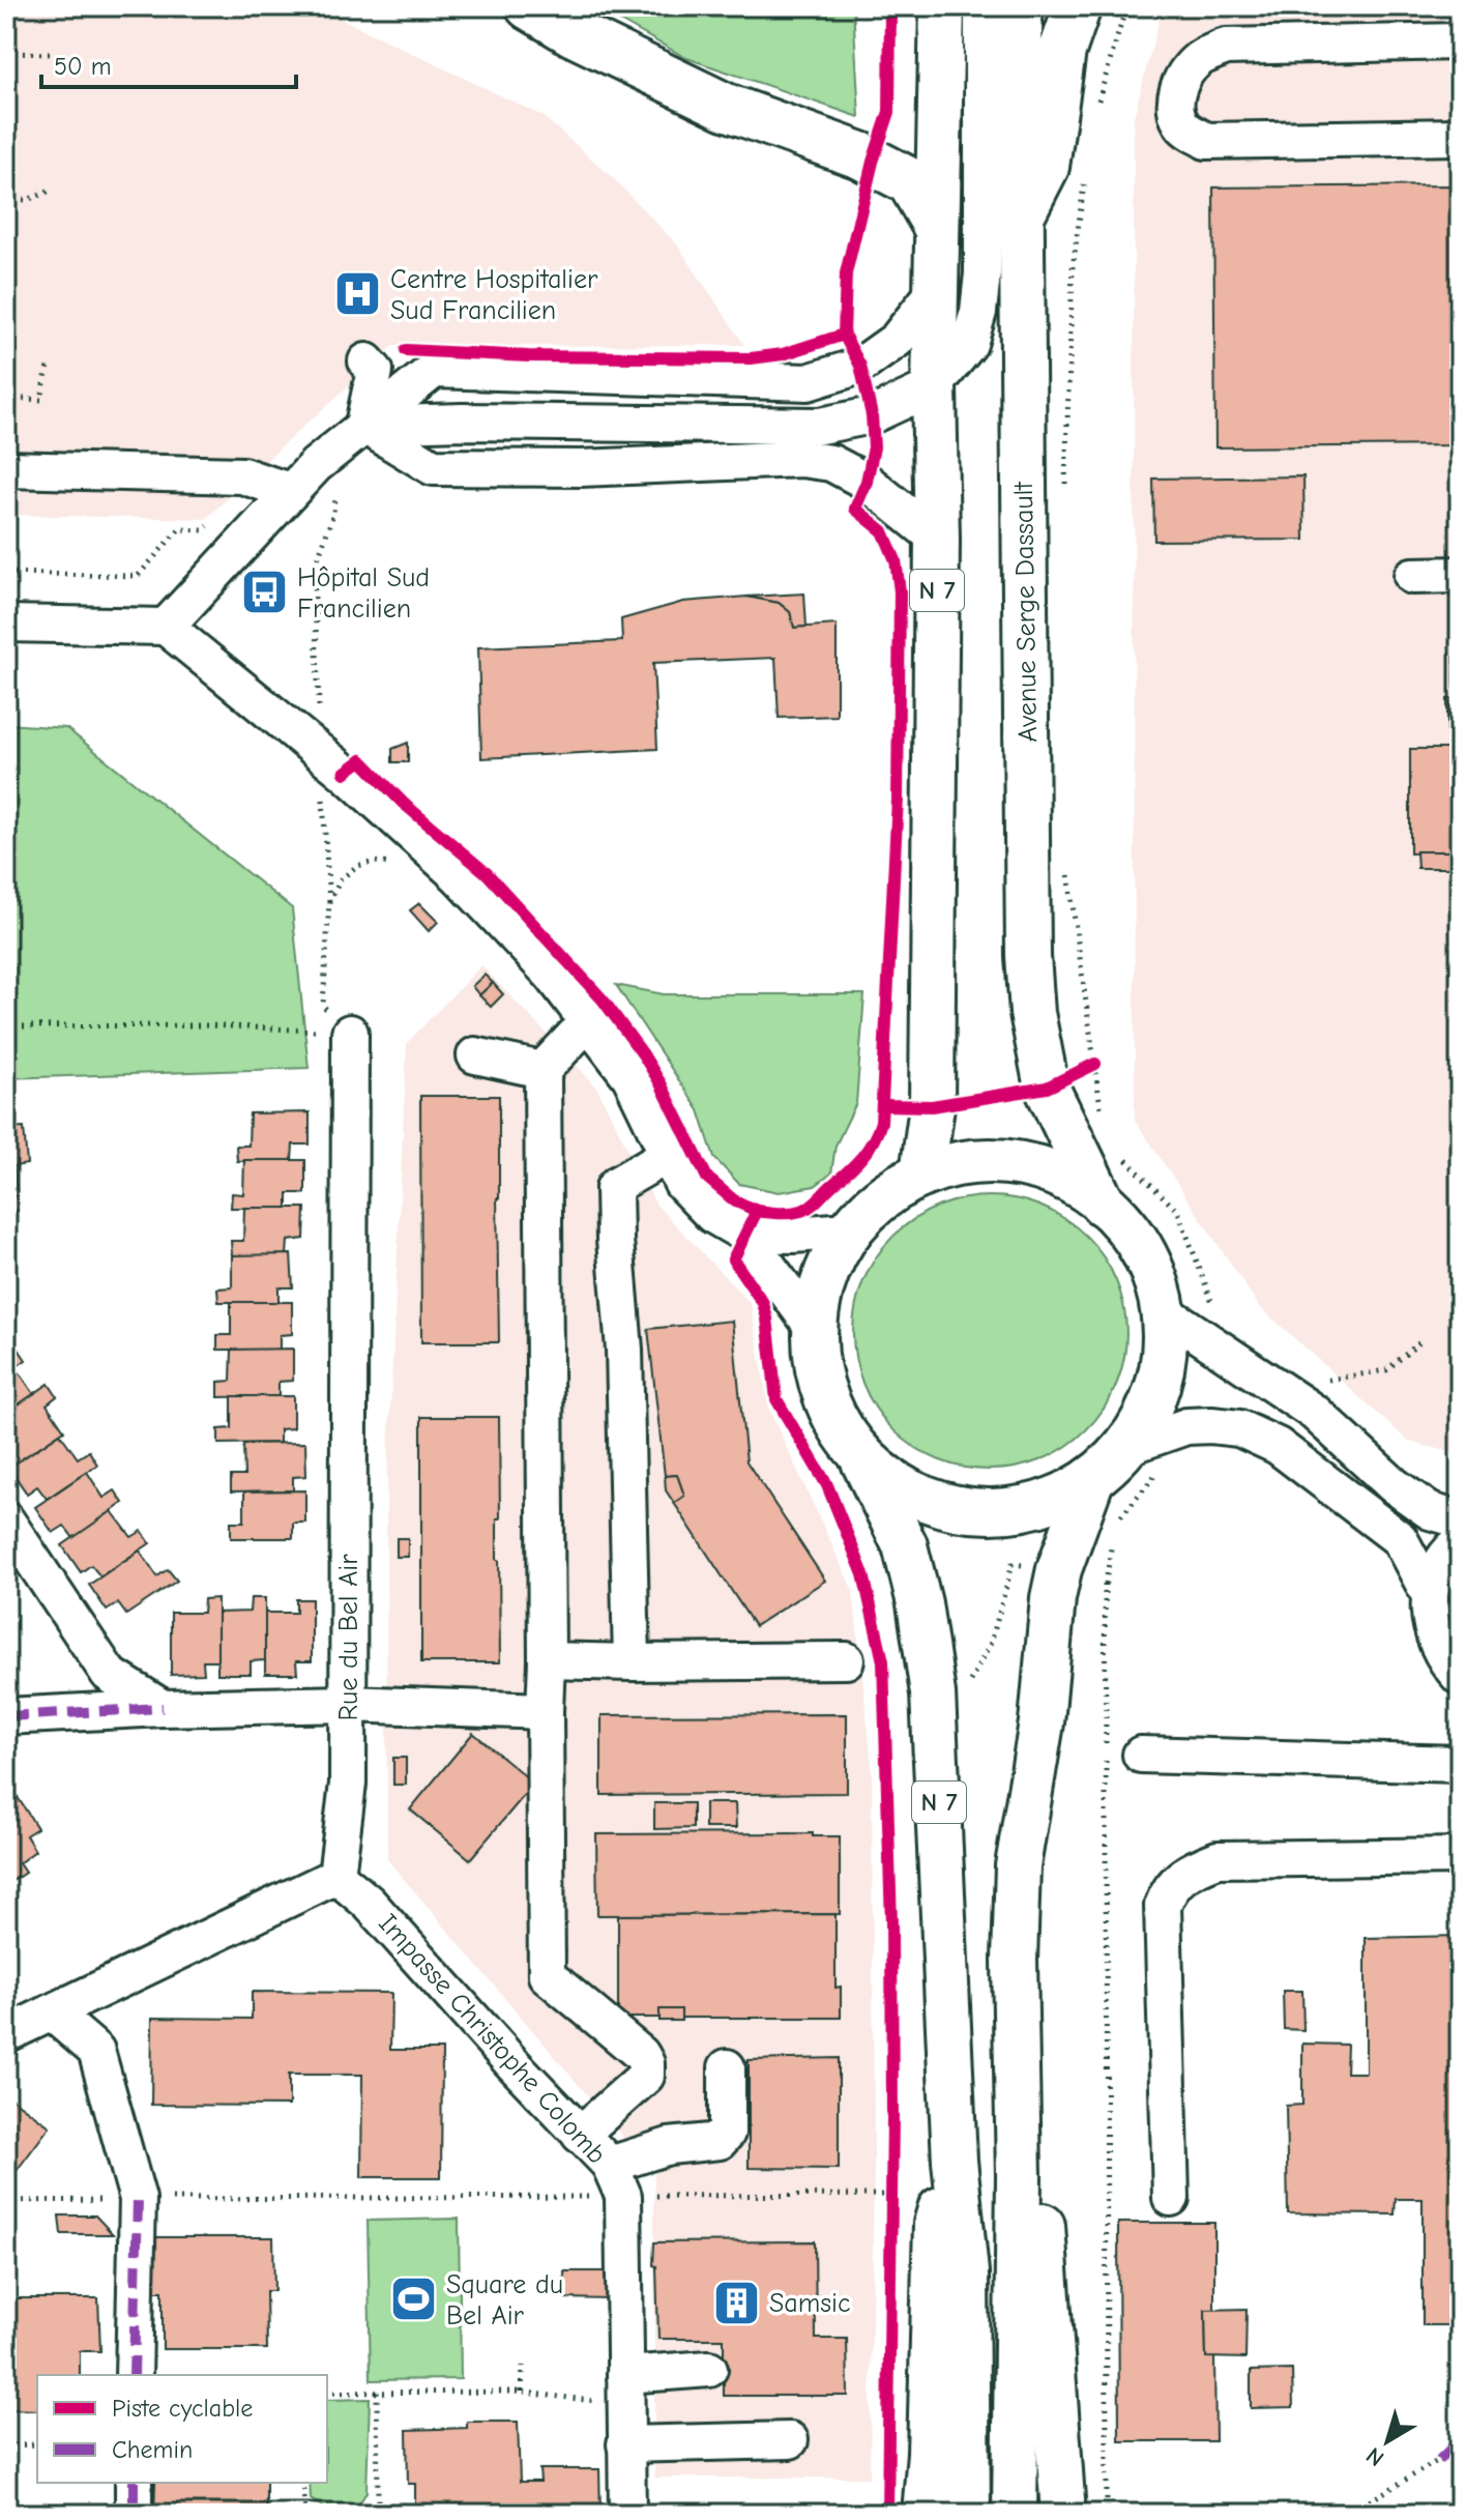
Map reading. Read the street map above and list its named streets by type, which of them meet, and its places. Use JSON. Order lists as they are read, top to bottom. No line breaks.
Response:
{"streets":{"main road":["N 7","Avenue Serge Dassault"],"street":["Rue du Bel Air","Impasse Christophe Colomb"]},"crossings":[["Rue du Bel Air","Impasse Christophe Colomb"]],"places":{"hospital":["Centre Hospitalier Sud Francilien"],"bus stop":["Hôpital Sud Francilien"],"sports":["Square du Bel Air"],"building":["Samsic"]},"legend":["Piste cyclable","Chemin"],"scale_bar":"50 m","north":"bottom left"}
